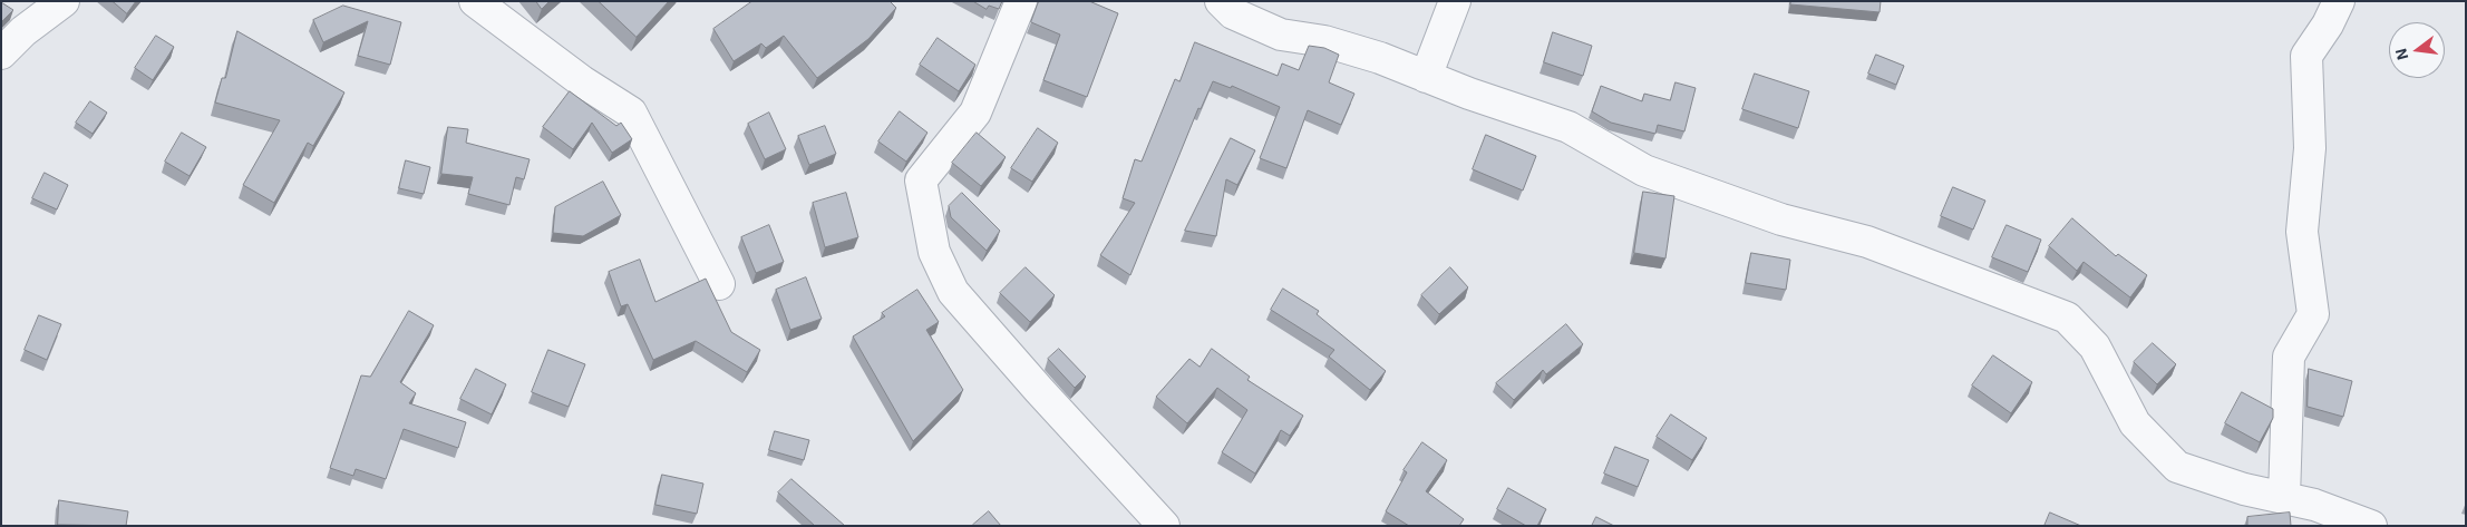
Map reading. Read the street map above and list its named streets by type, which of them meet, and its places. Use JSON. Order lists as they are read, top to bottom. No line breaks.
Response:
{"north":"left"}
